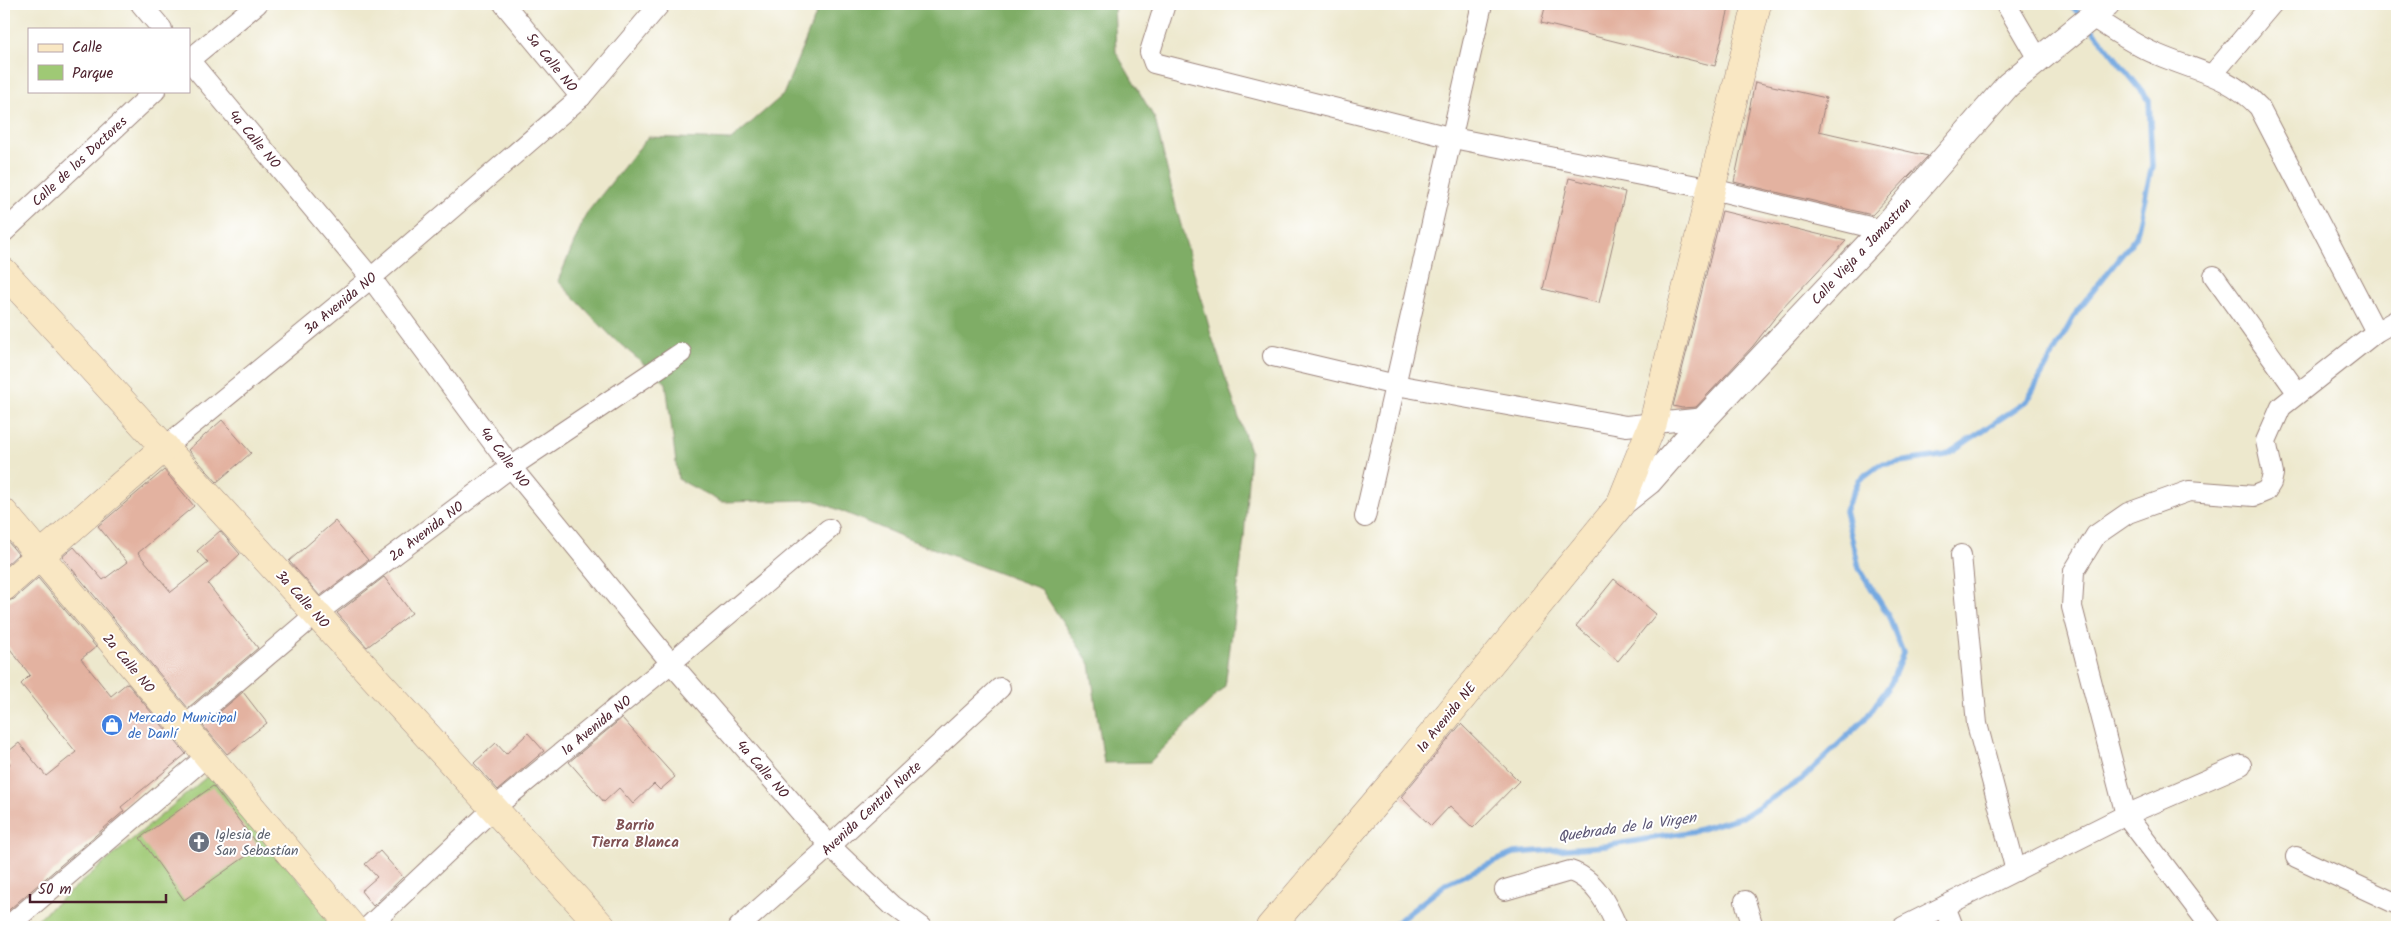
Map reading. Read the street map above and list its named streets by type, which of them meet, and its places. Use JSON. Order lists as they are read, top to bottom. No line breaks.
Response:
{"streets":{"main road":["3a Avenida NO","3a Calle NO","2a Calle NO","1a Avenida NE"],"street":["5a Calle NO","4a Calle NO","Calle de los Doctores","Calle Vieja a Jamastran","2a Avenida NO","1a Avenida NO","Avenida Central Norte"]},"crossings":[["5a Calle NO","3a Avenida NO"],["4a Calle NO","3a Avenida NO"],["4a Calle NO","2a Avenida NO"],["4a Calle NO","1a Avenida NO"],["4a Calle NO","Avenida Central Norte"],["Calle Vieja a Jamastran","1a Avenida NE"],["3a Avenida NO","3a Calle NO"],["3a Avenida NO","2a Calle NO"],["2a Avenida NO","3a Calle NO"],["2a Avenida NO","2a Calle NO"],["3a Calle NO","1a Avenida NO"]],"districts":["Barrio Tierra Blanca"],"water":["Quebrada de la Virgen"],"places":{"shop":["Mercado Municipal de Danlí"],"church":["Iglesia de San Sebastían"]},"legend":["Calle","Parque"],"scale_bar":"50 m"}
